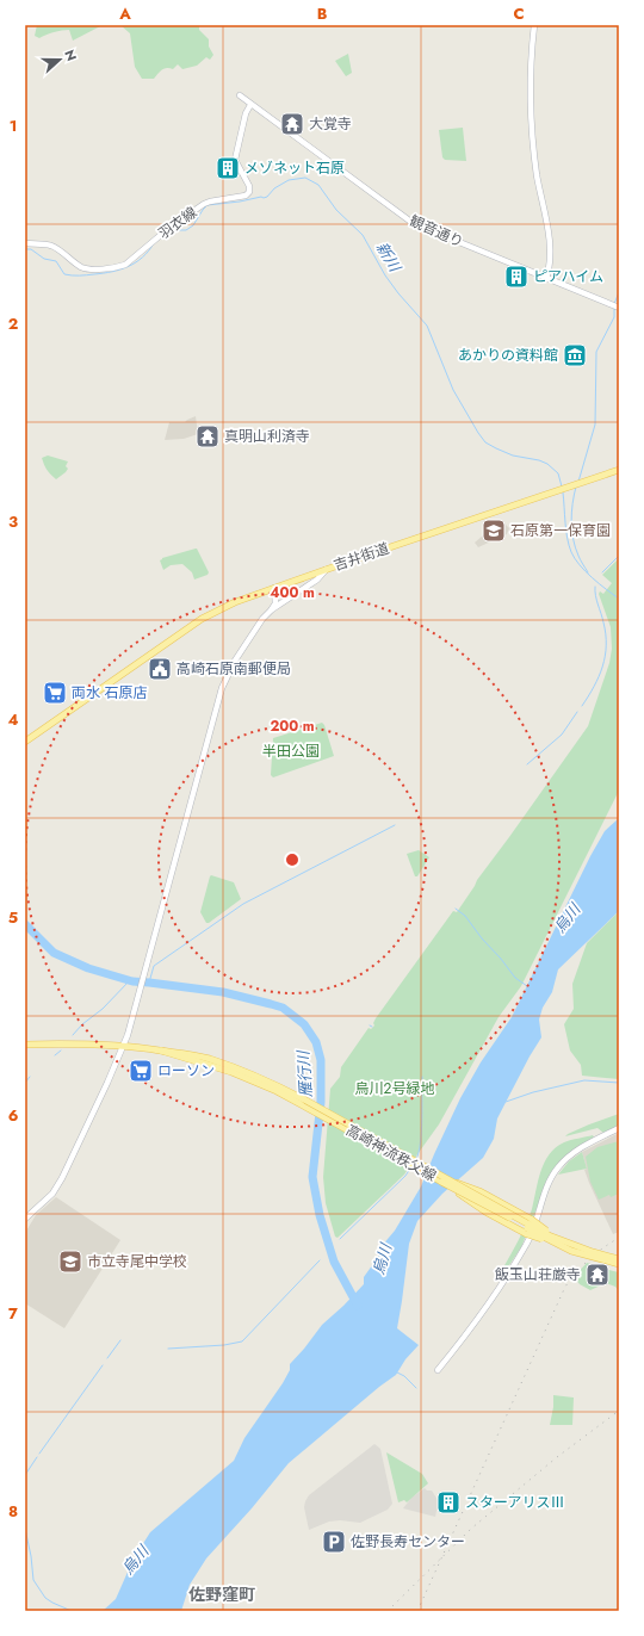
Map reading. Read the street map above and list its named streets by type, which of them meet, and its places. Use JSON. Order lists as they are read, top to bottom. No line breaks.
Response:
{"streets":{"main road":["吉井街道","高崎神流秩父線"],"street":["羽衣線","観音通り"]},"crossings":[["羽衣線","観音通り"]],"districts":["佐野窪町"],"water":["新川","烏川","雁行川"],"parks":["半田公園","烏川2号緑地"],"places":{"temple":["大覚寺","真明山利済寺","飯玉山荘厳寺"],"building":["メゾネット石原","ピアハイム","スターアリスⅢ"],"museum":["あかりの資料館"],"school or university":["石原第一保育園","市立寺尾中学校"],"public building":["高崎石原南郵便局"],"supermarket":["両水 石原店","ローソン"],"parking":["佐野長寿センター"]},"north":"right","grid":{"columns":["A","B","C"],"rows":["1","2","3","4","5","6","7","8"]},"rings":["400 m","200 m"]}
